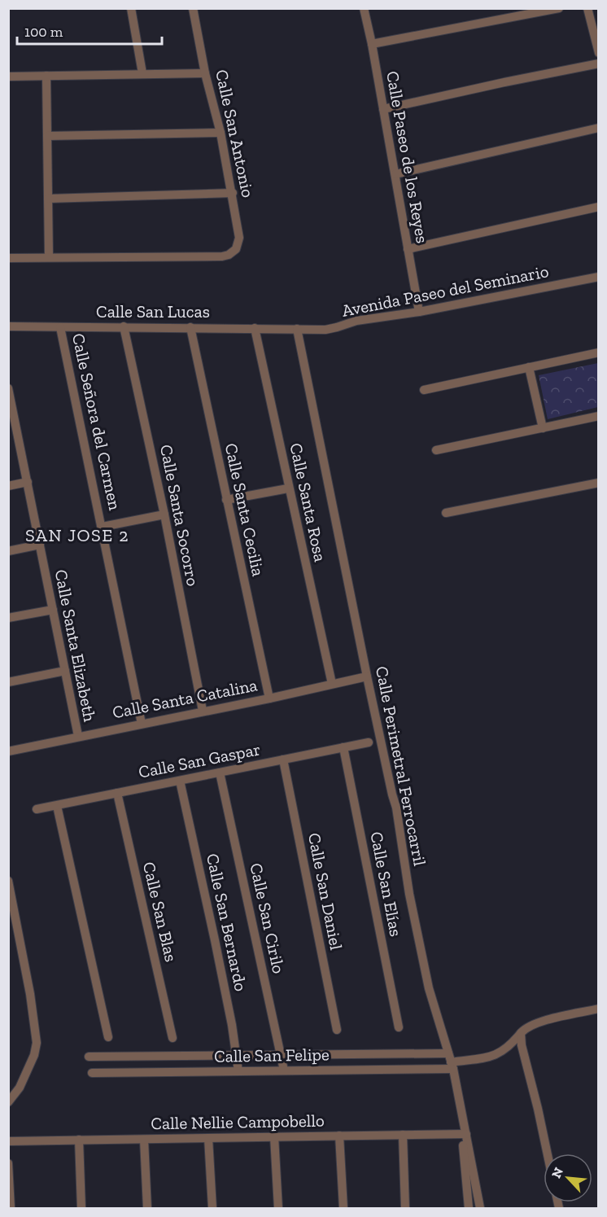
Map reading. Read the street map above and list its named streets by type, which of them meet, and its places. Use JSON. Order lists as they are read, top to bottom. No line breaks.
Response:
{"streets":{"street":["Calle San Antonio","Calle Paseo de los Reyes","Avenida Paseo del Seminario","Calle San Lucas","Calle Señora del Carmen","Calle Santa Rosa","Calle Santa Cecilia","Calle Santa Socorro","Calle Santa Elizabeth","Calle Santa Catalina","Calle San Gaspar","Calle Perimetral Ferrocarril","Calle San Elías","Calle San Daniel","Calle San Blas","Calle San Cirilo","Calle San Bernardo","Calle San Felipe","Calle Nellie Campobello"]},"crossings":[["Calle Paseo de los Reyes","Avenida Paseo del Seminario"],["Avenida Paseo del Seminario","Calle San Lucas"],["Avenida Paseo del Seminario","Calle Perimetral Ferrocarril"],["Calle San Lucas","Calle Señora del Carmen"],["Calle San Lucas","Calle Santa Rosa"],["Calle San Lucas","Calle Santa Cecilia"],["Calle San Lucas","Calle Santa Socorro"],["Calle San Lucas","Calle Perimetral Ferrocarril"],["Calle Señora del Carmen","Calle Santa Catalina"],["Calle Santa Rosa","Calle Santa Catalina"],["Calle Santa Cecilia","Calle Santa Catalina"],["Calle Santa Socorro","Calle Santa Catalina"],["Calle Santa Elizabeth","Calle Santa Catalina"],["Calle Santa Catalina","Calle Perimetral Ferrocarril"],["Calle San Gaspar","Calle San Elías"],["Calle San Gaspar","Calle San Daniel"],["Calle San Gaspar","Calle San Blas"],["Calle San Gaspar","Calle San Cirilo"],["Calle San Gaspar","Calle San Bernardo"],["Calle Perimetral Ferrocarril","Calle San Felipe"],["Calle Perimetral Ferrocarril","Calle Nellie Campobello"],["Calle San Cirilo","Calle San Felipe"],["Calle San Bernardo","Calle San Felipe"]],"districts":["SAN JOSE 2"],"scale_bar":"100 m","north":"top left"}
